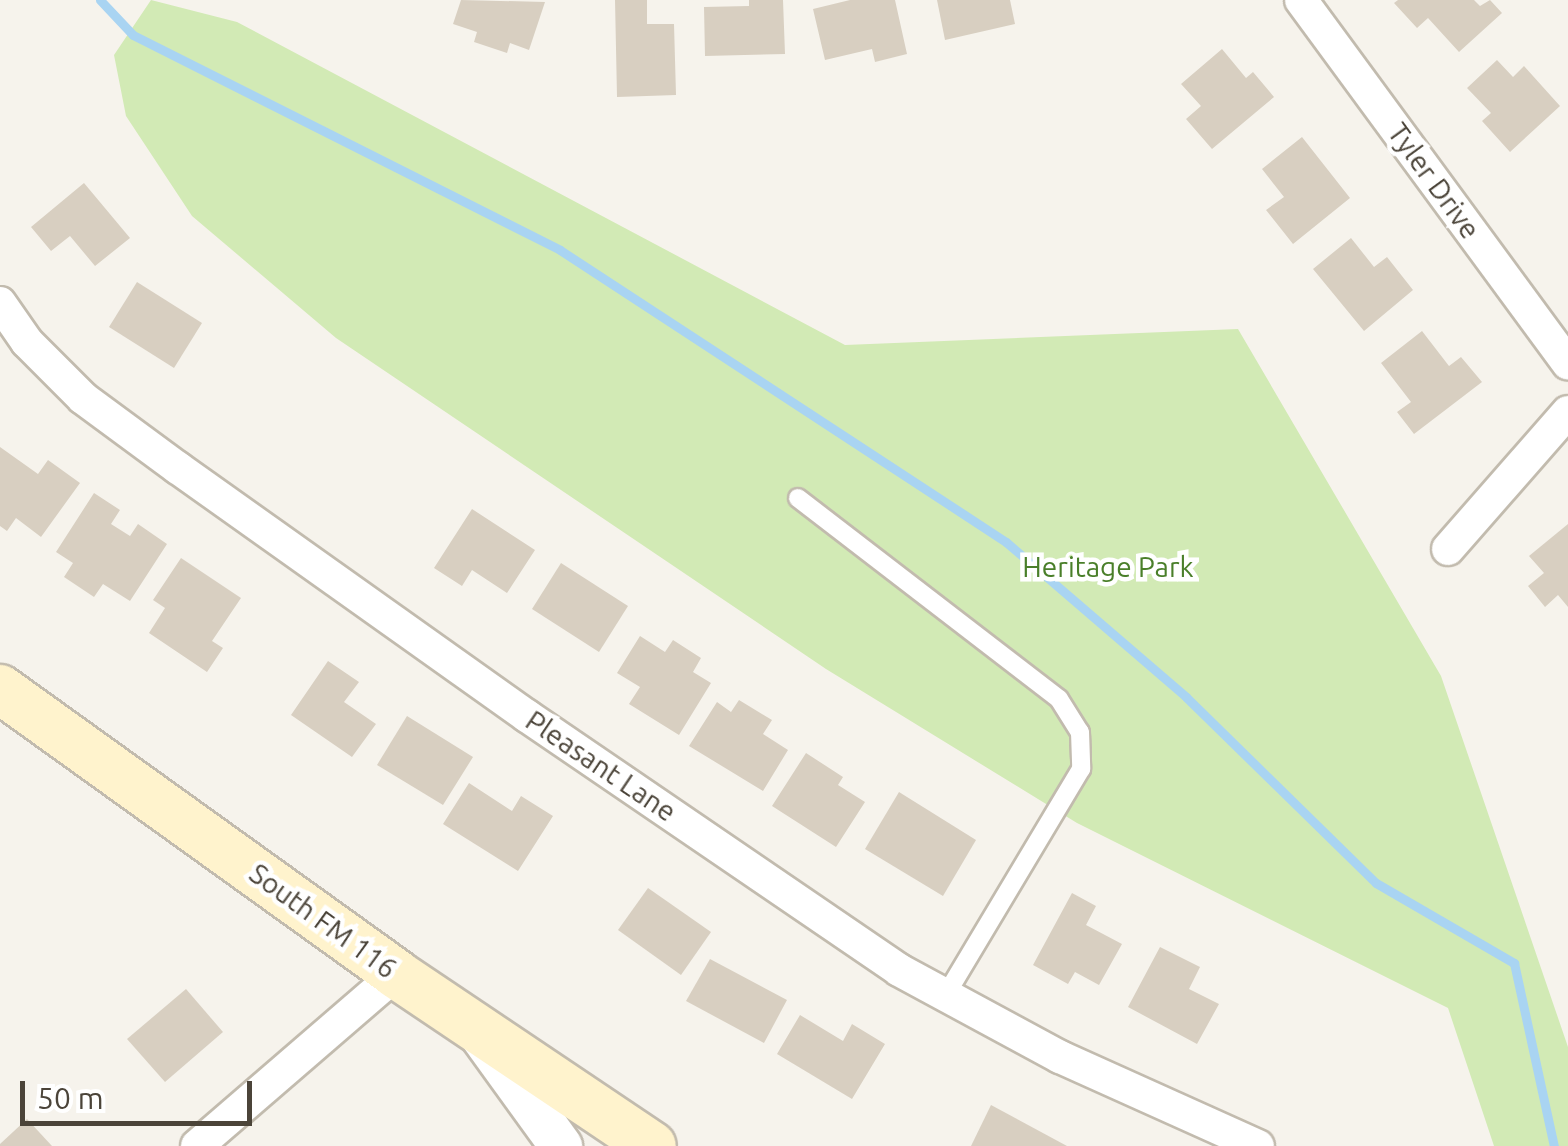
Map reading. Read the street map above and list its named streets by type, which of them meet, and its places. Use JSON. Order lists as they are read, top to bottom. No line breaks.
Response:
{"streets":{"main road":["South FM 116"],"street":["Tyler Drive","Pleasant Lane"]},"parks":["Heritage Park"],"scale_bar":"50 m"}
